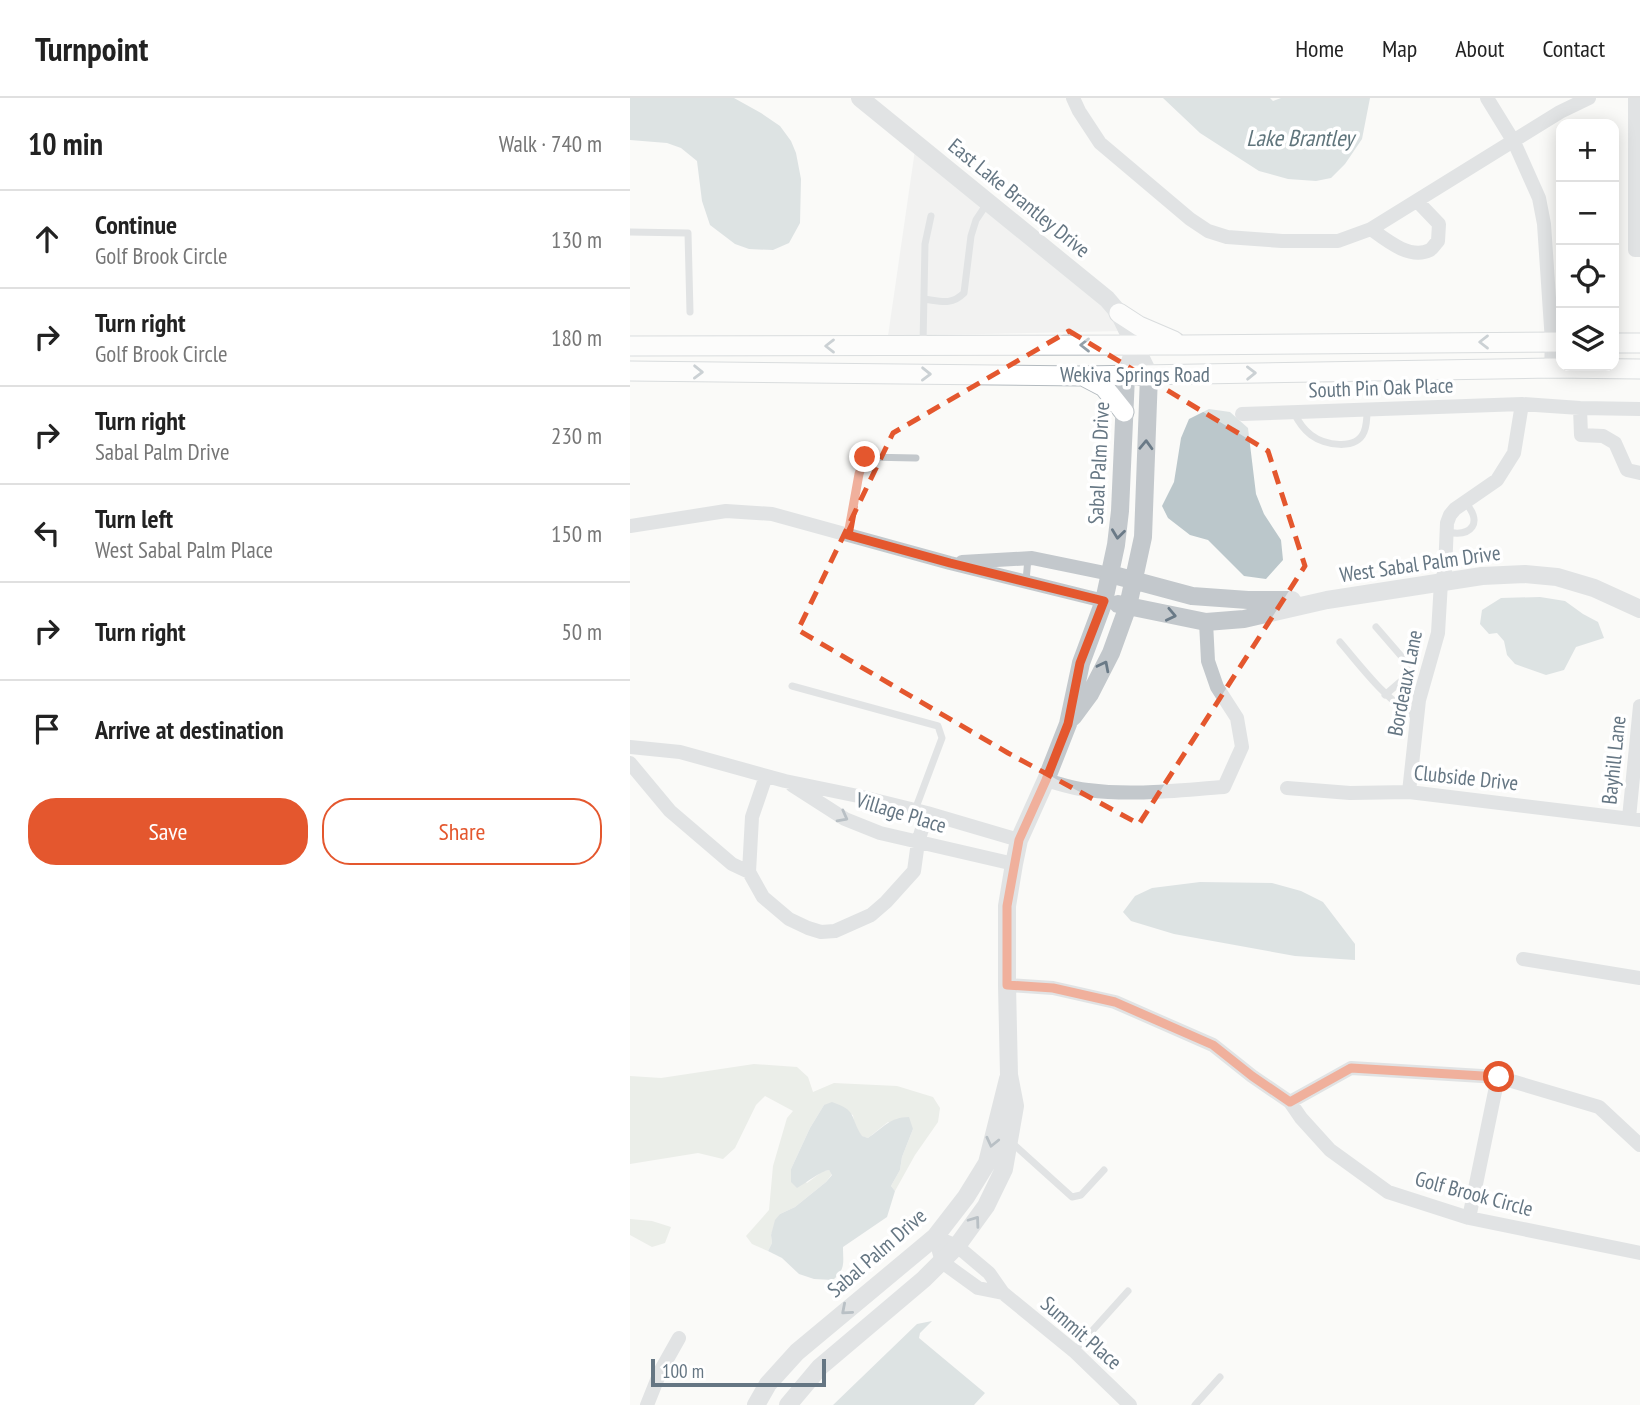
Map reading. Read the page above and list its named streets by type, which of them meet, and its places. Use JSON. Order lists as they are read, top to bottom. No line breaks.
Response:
{"streets":{"main road":["Wekiva Springs Road"],"street":["East Lake Brantley Drive","South Pin Oak Place","Sabal Palm Drive","West Sabal Palm Drive","Bordeaux Lane","Bayhill Lane","Clubside Drive","Village Place","Golf Brook Circle","Summit Place"]},"crossings":[["East Lake Brantley Drive","Wekiva Springs Road"],["East Lake Brantley Drive","Sabal Palm Drive"],["Wekiva Springs Road","Sabal Palm Drive"],["Sabal Palm Drive","West Sabal Palm Drive"],["Sabal Palm Drive","Village Place"],["Sabal Palm Drive","Golf Brook Circle"],["Sabal Palm Drive","Summit Place"],["West Sabal Palm Drive","Bordeaux Lane"],["Bordeaux Lane","Clubside Drive"],["Bayhill Lane","Clubside Drive"]],"water":["Lake Brantley"],"scale_bar":"100 m","page":{"header":"Turnpoint","nav":["Home","Map","About","Contact"],"heading":["10 min","Walk · 740 m"],"map_buttons":["+","−"],"list":[["Continue","Golf Brook Circle","130 m"],["Turn right","Golf Brook Circle","180 m"],["Turn right","Sabal Palm Drive","230 m"],["Turn left","West Sabal Palm Place","150 m"],["Turn right","50 m"],"Arrive at destination"],"buttons":["Save","Share"],"scale":"100 m"}}
